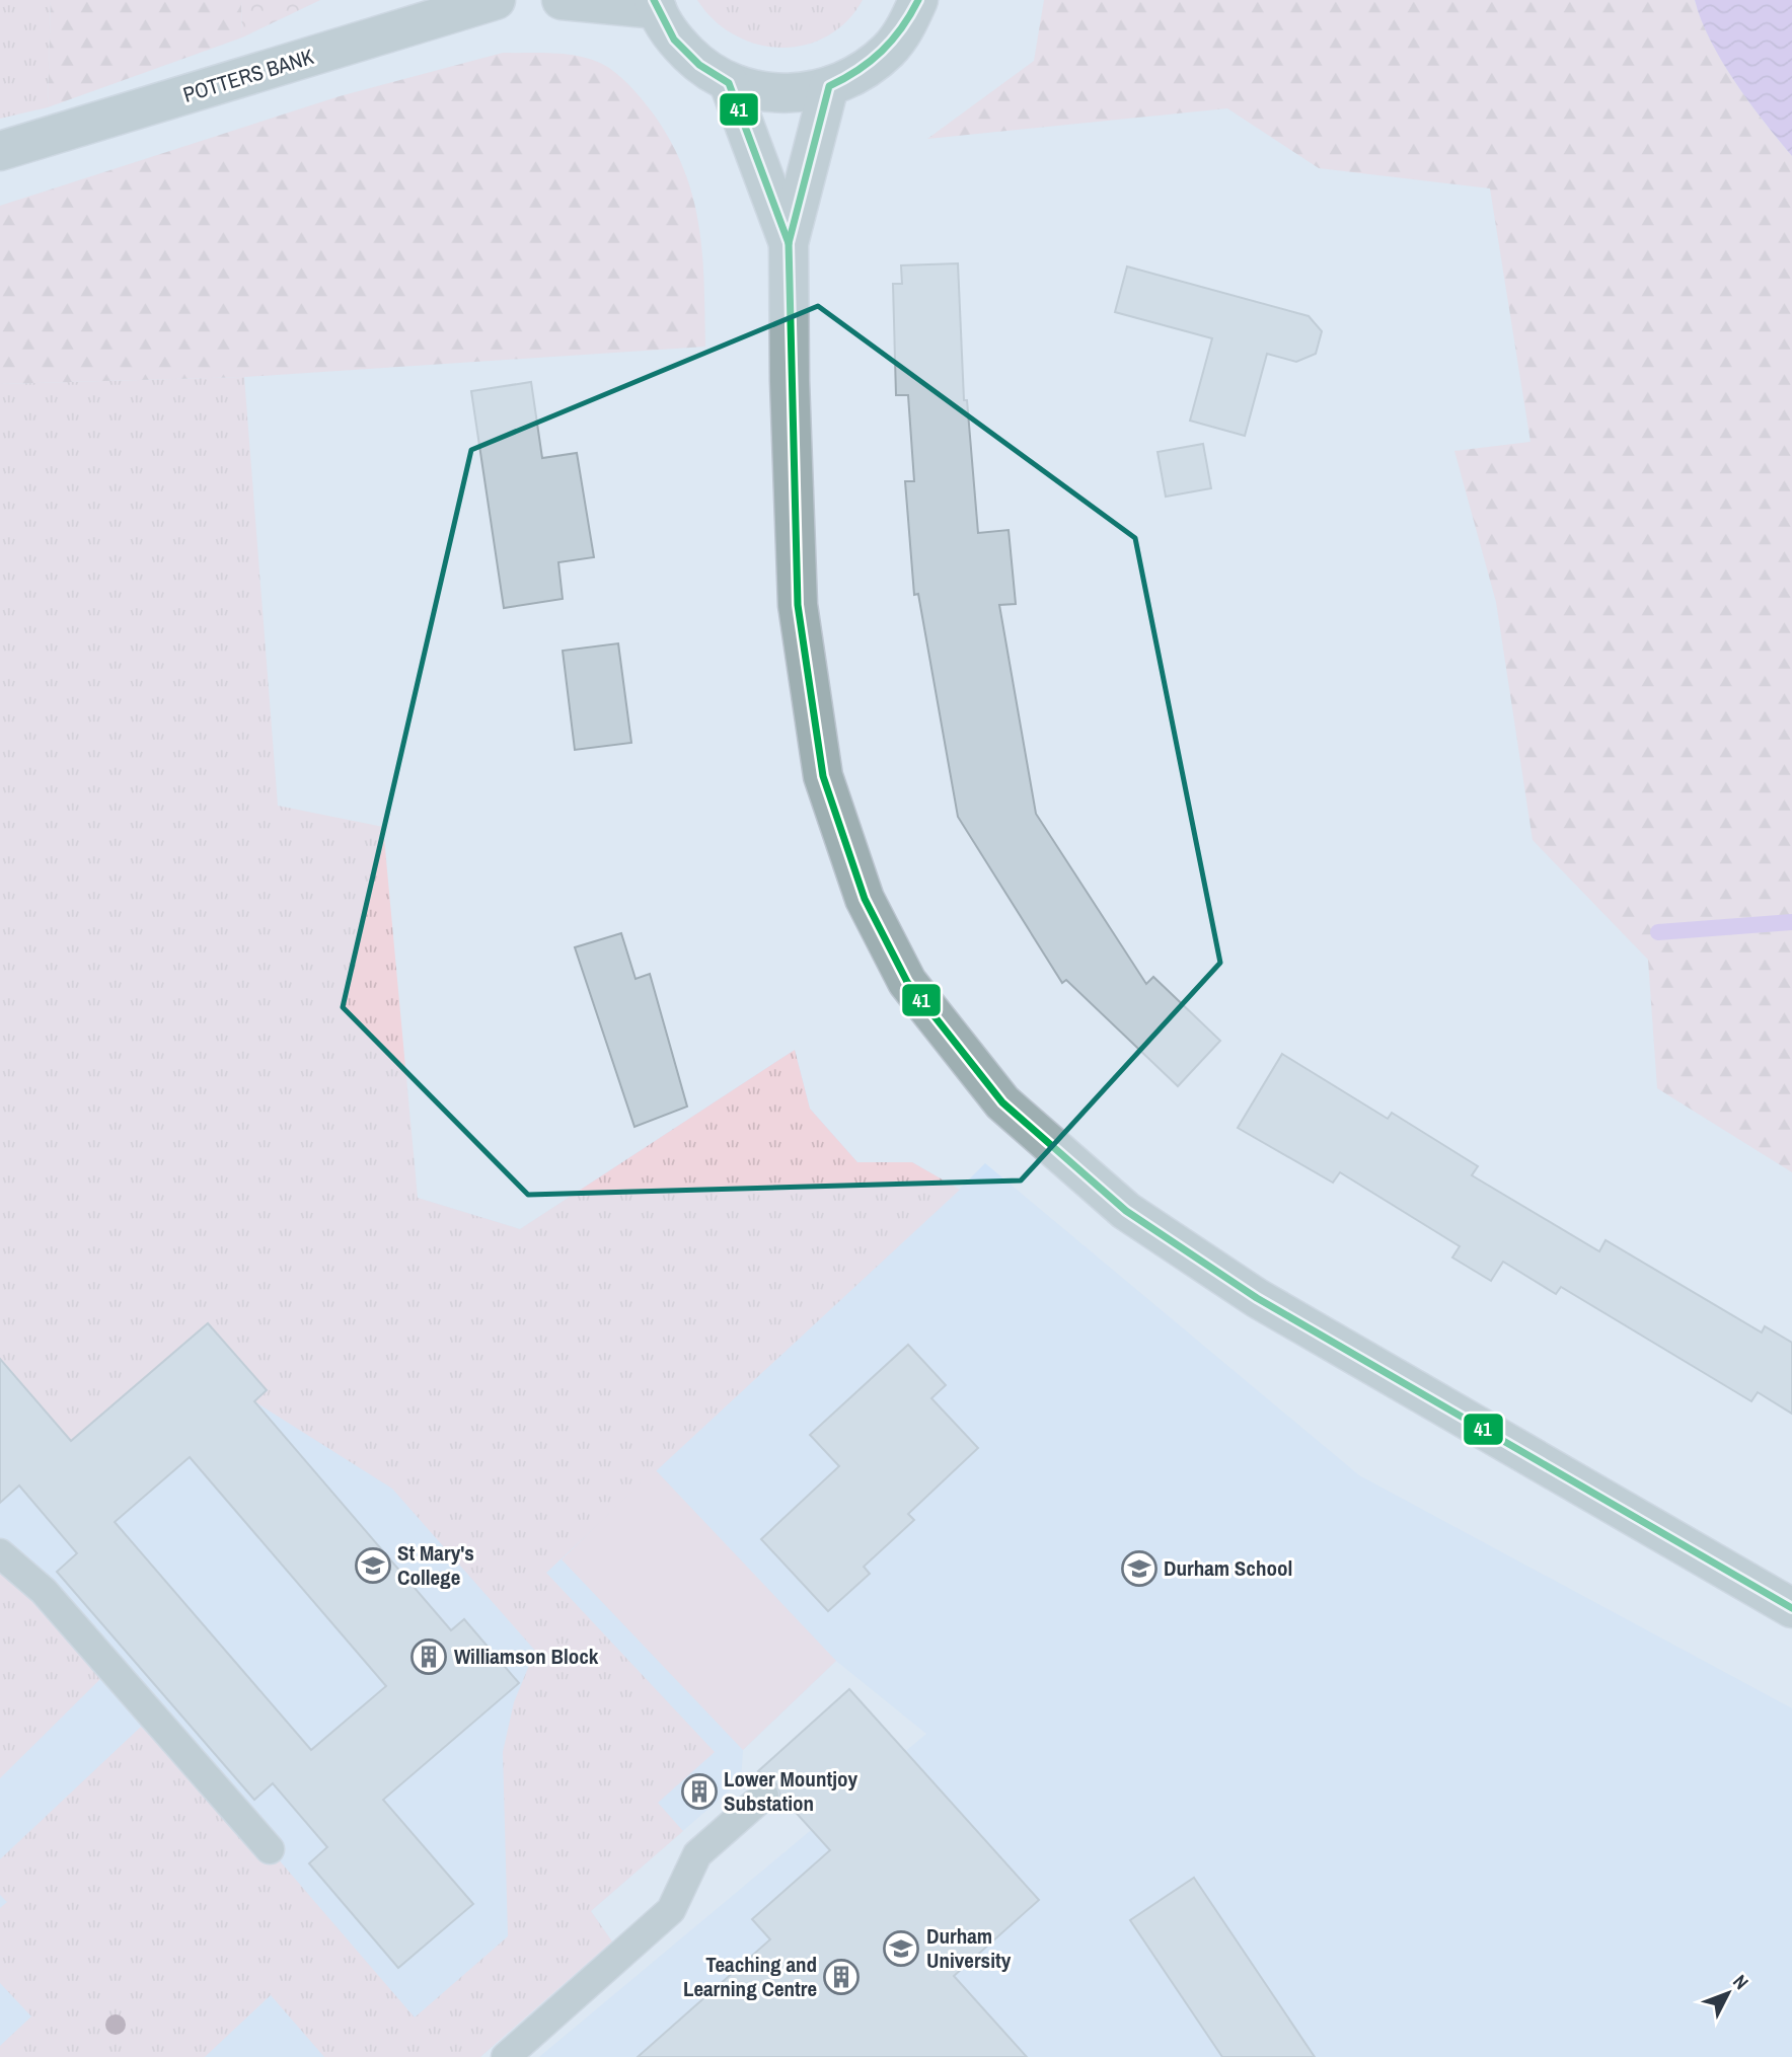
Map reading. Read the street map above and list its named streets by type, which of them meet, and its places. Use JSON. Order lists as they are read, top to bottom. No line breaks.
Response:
{"streets":{"street":["POTTERS BANK"]},"places":{"school or university":["St Mary's College","Durham School","Durham University"],"building":["Williamson Block","Lower Mountjoy Substation","Teaching and Learning Centre"]},"lines":["transit line 41"],"north":"top right"}
